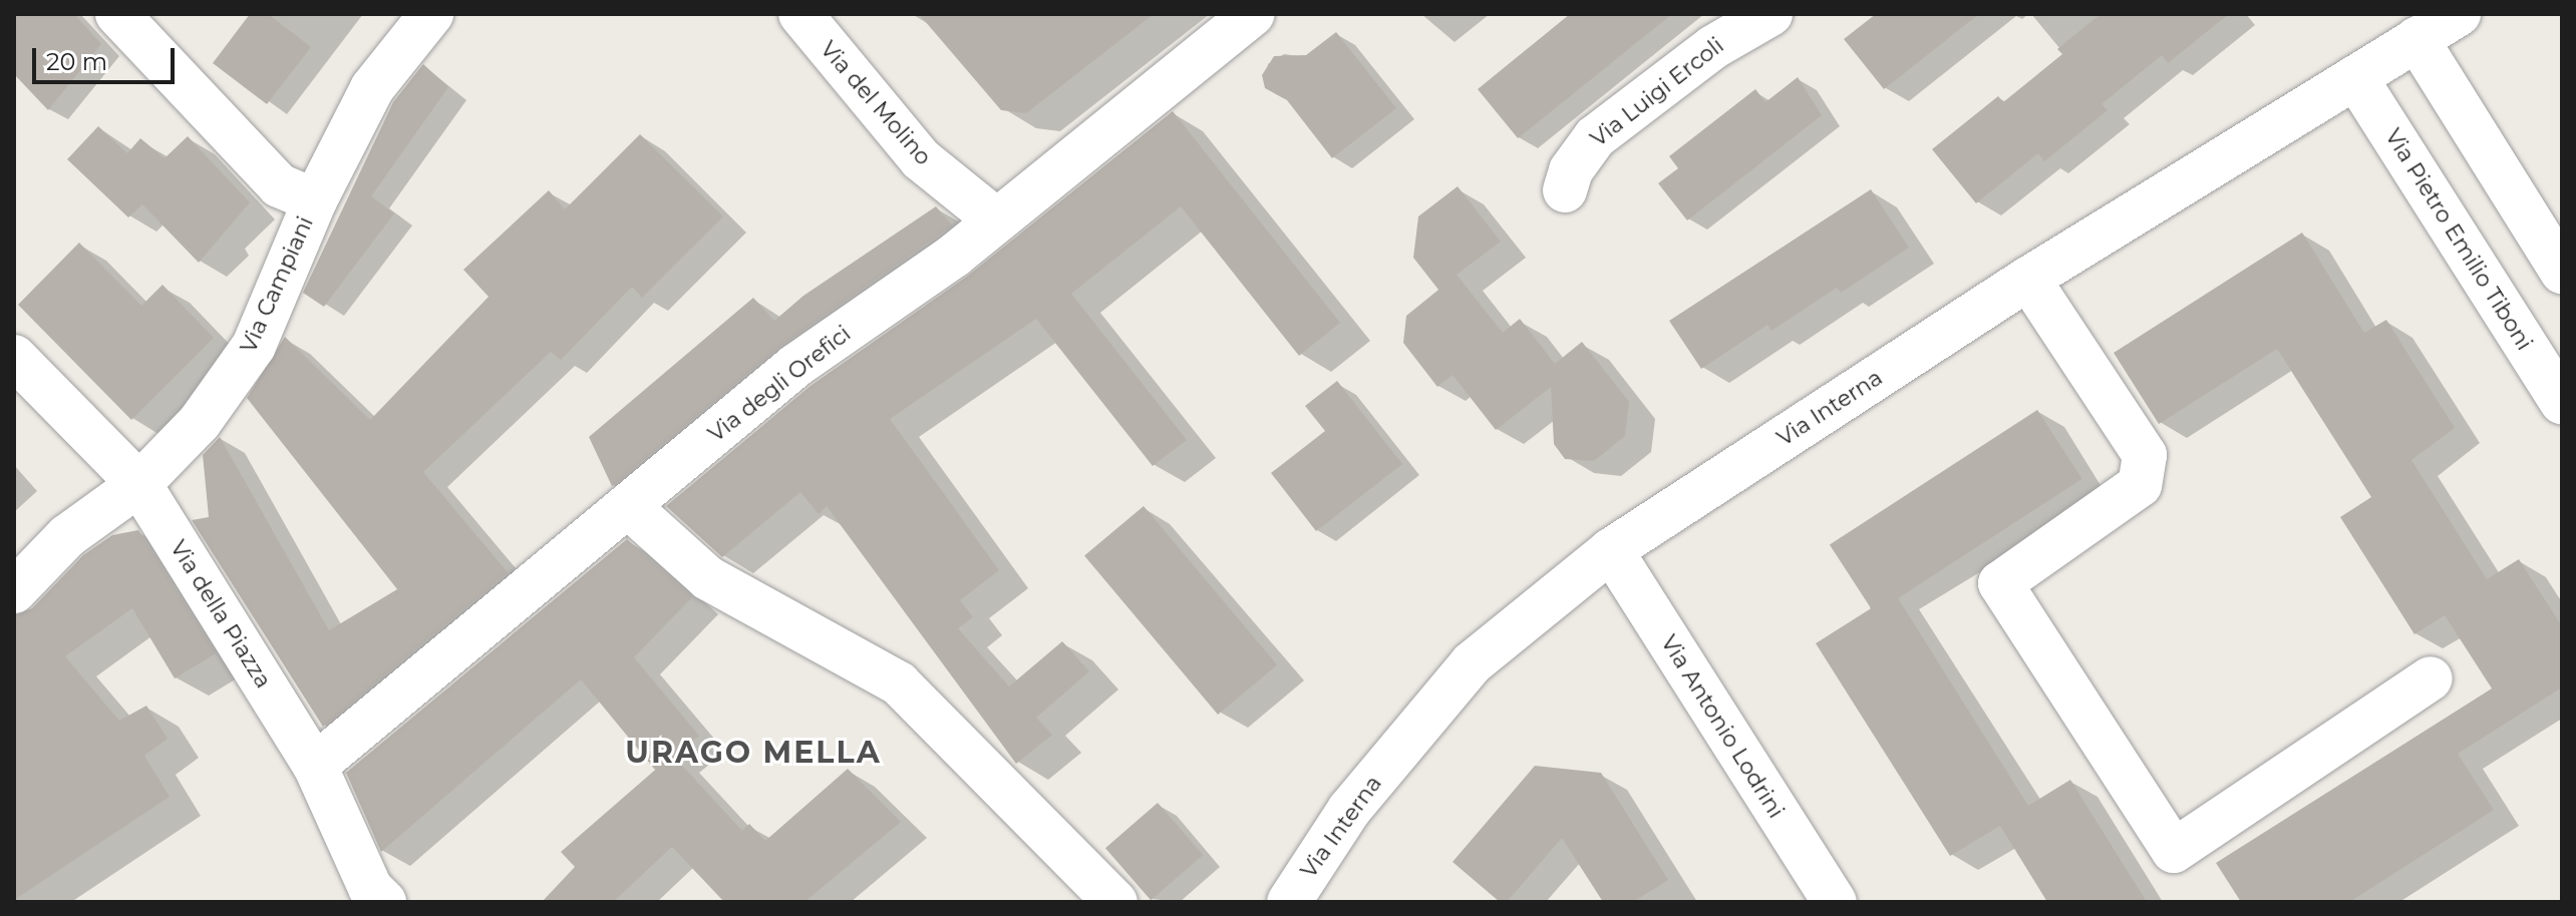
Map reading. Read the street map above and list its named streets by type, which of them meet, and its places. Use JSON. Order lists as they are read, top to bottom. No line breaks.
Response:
{"streets":{"street":["Via Luigi Ercoli","Via del Molino","Via Pietro Emilio Tiboni","Via Campiani","Via degli Orefici","Via Interna","Via della Piazza","Via Antonio Lodrini"]},"crossings":[["Via del Molino","Via degli Orefici"],["Via Pietro Emilio Tiboni","Via Interna"],["Via Campiani","Via della Piazza"],["Via degli Orefici","Via della Piazza"],["Via Interna","Via Antonio Lodrini"]],"districts":["URAGO MELLA"],"scale_bar":"20 m"}
